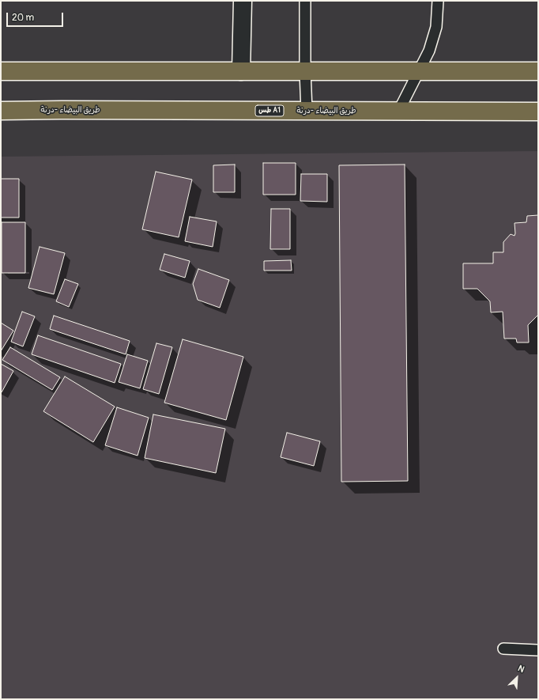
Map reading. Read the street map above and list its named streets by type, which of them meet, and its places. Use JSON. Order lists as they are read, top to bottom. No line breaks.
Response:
{"streets":{"highway":["طريق البيضاء -درنة","طس A1"]},"scale_bar":"20 m","north":"top right"}
